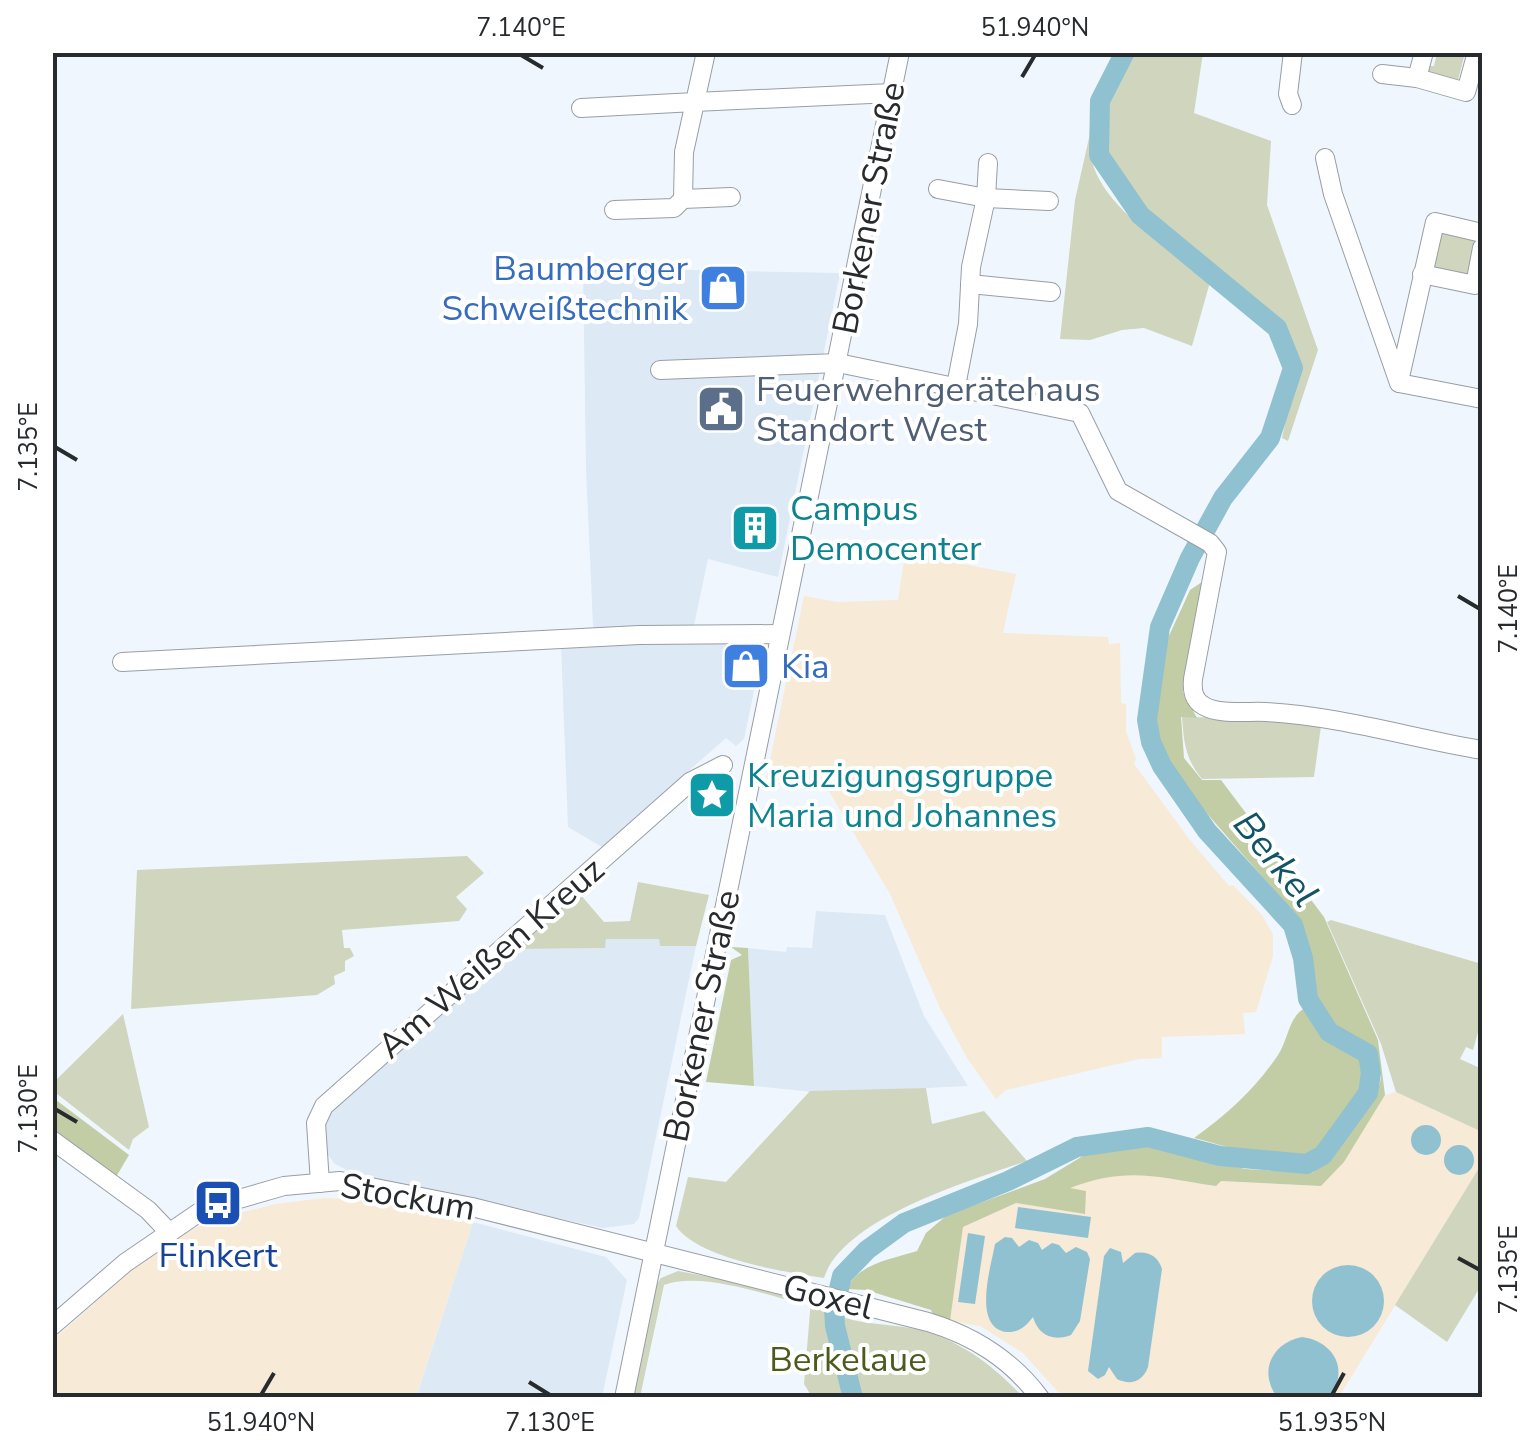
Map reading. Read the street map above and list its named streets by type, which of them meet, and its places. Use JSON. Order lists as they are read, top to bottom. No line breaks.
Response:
{"streets":{"street":["Borkener Straße","Am Weißen Kreuz","Stockum","Goxel"]},"crossings":[["Borkener Straße","Stockum"],["Borkener Straße","Goxel"],["Am Weißen Kreuz","Stockum"],["Stockum","Goxel"]],"water":["Berkel"],"parks":["Berkelaue"],"places":{"shop":["Baumberger Schweißtechnik","Kia"],"public building":["Feuerwehrgerätehaus Standort West"],"building":["Campus Democenter"],"place":["Kreuzigungsgruppe Maria und Johannes"],"bus stop":["Flinkert"]},"coordinates":["7.140°E","51.940°N","7.135°E","7.130°E","51.935°N"]}
